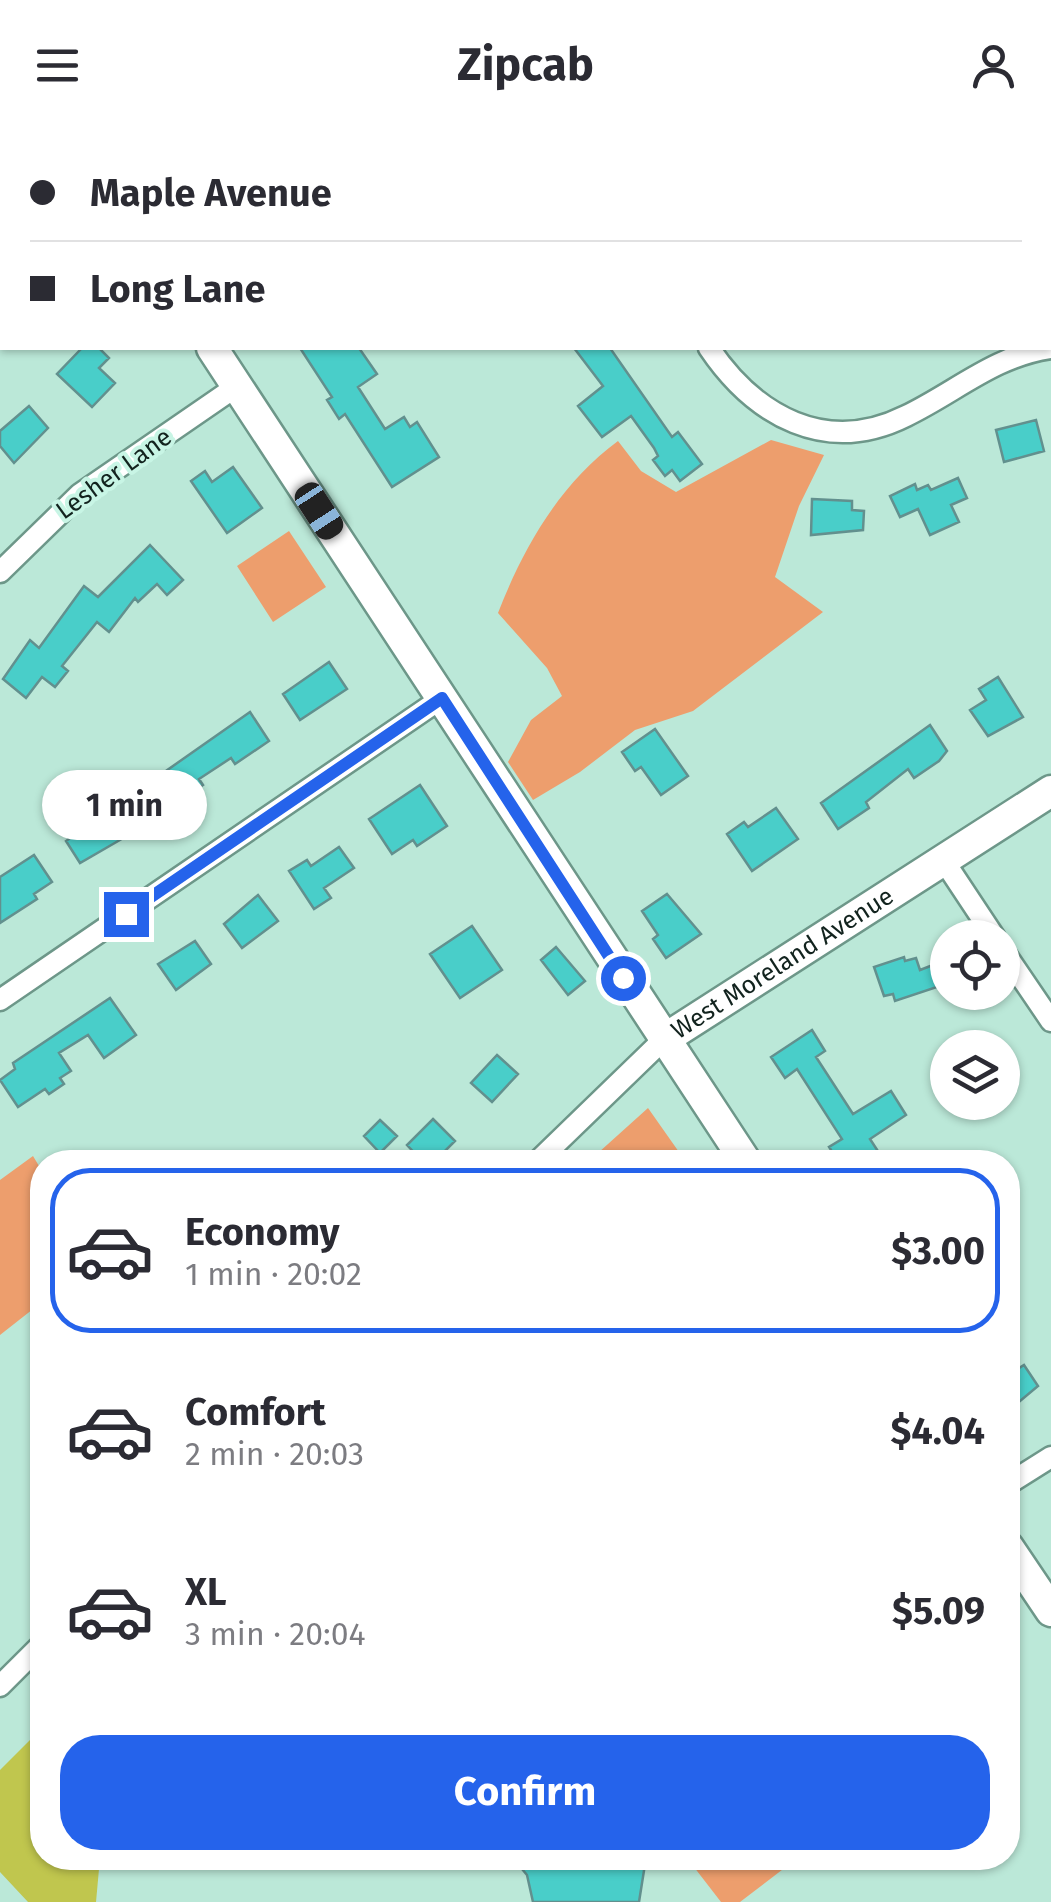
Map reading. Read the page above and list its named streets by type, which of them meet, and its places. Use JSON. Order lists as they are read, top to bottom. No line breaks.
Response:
{"streets":{"street":["Lesher Lane","West Moreland Avenue"]},"page":{"header":"Zipcab","banner":["Maple Avenue","Long Lane"],"bubble":"1 min","list":[{"name":"Economy","note":"1 min · 20:02","value":"$3.00"},{"name":"Comfort","note":"2 min · 20:03","value":"$4.04"},{"name":"XL","note":"3 min · 20:04","value":"$5.09"}],"buttons":"Confirm"}}
